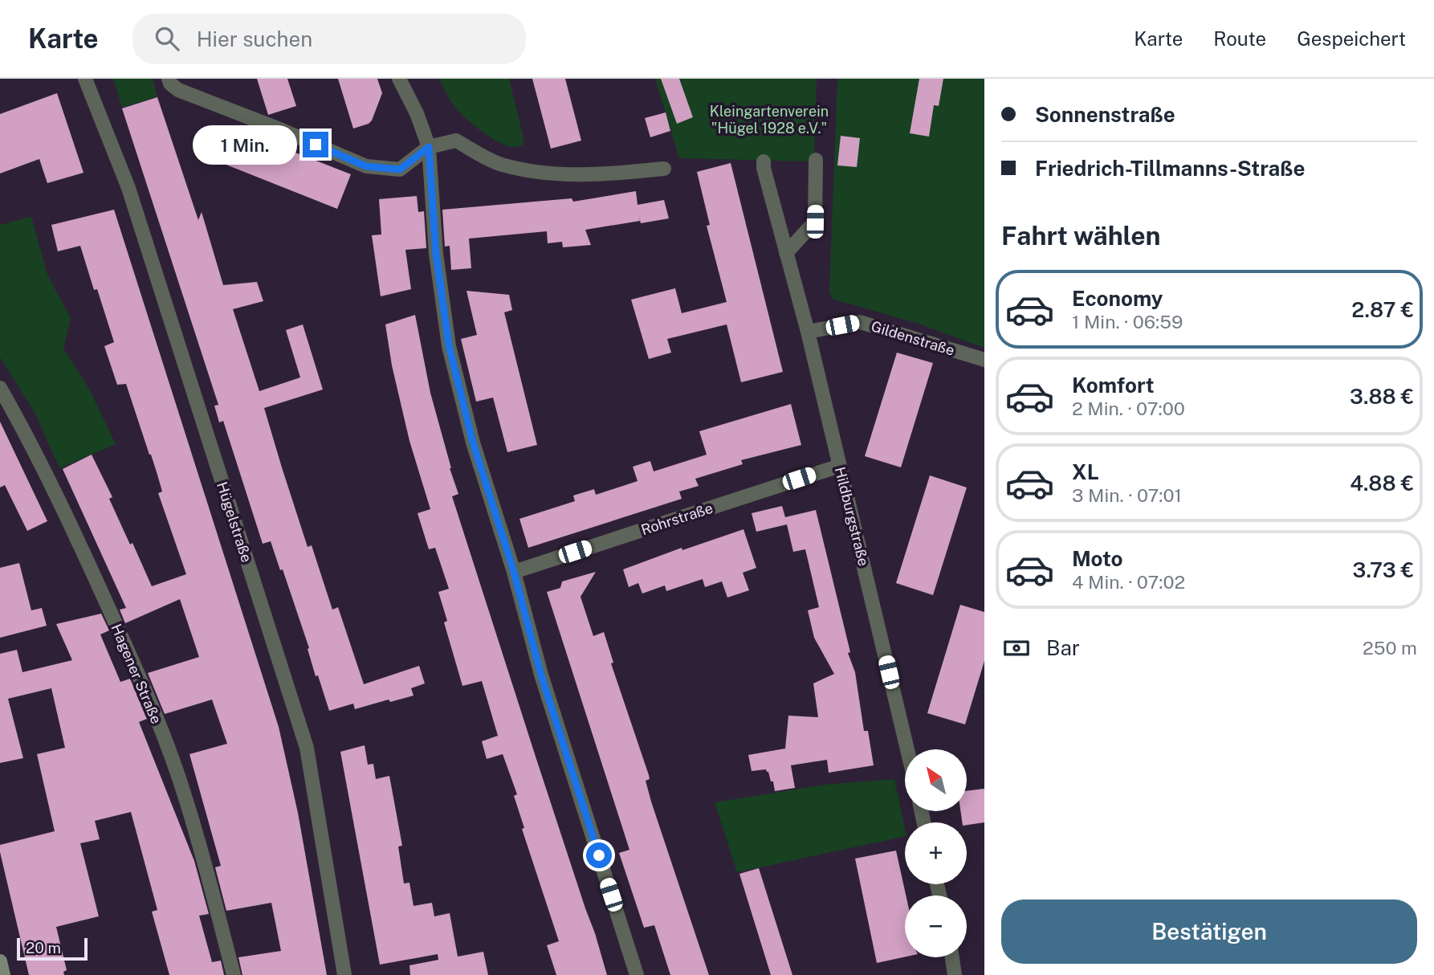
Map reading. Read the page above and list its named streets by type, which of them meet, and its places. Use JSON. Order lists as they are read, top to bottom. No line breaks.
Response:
{"streets":{"street":["Gildenstraße","Hildburgstraße","Rohrstraße","Hügelstraße","Hagener Straße"]},"crossings":[["Gildenstraße","Hildburgstraße"],["Hildburgstraße","Rohrstraße"]],"parks":["Kleingartenverein \"Hügel 1928 e.V.\""],"scale_bar":"20 m","north":"top left","page":{"header":"Karte","search":"Hier suchen","nav":["Karte","Route","Gespeichert"],"banner":["Sonnenstraße","Friedrich-Tillmanns-Straße"],"bubble":"1 Min.","heading":"Fahrt wählen","list":[{"name":"Economy","note":"1 Min. · 06:59","value":"2.87 €"},{"name":"Komfort","note":"2 Min. · 07:00","value":"3.88 €"},{"name":"XL","note":"3 Min. · 07:01","value":"4.88 €"},{"name":"Moto","note":"4 Min. · 07:02","value":"3.73 €"}],"pay":["Bar","250 m"],"map_buttons":["+","−"],"buttons":"Bestätigen","scale":"20 m"}}
